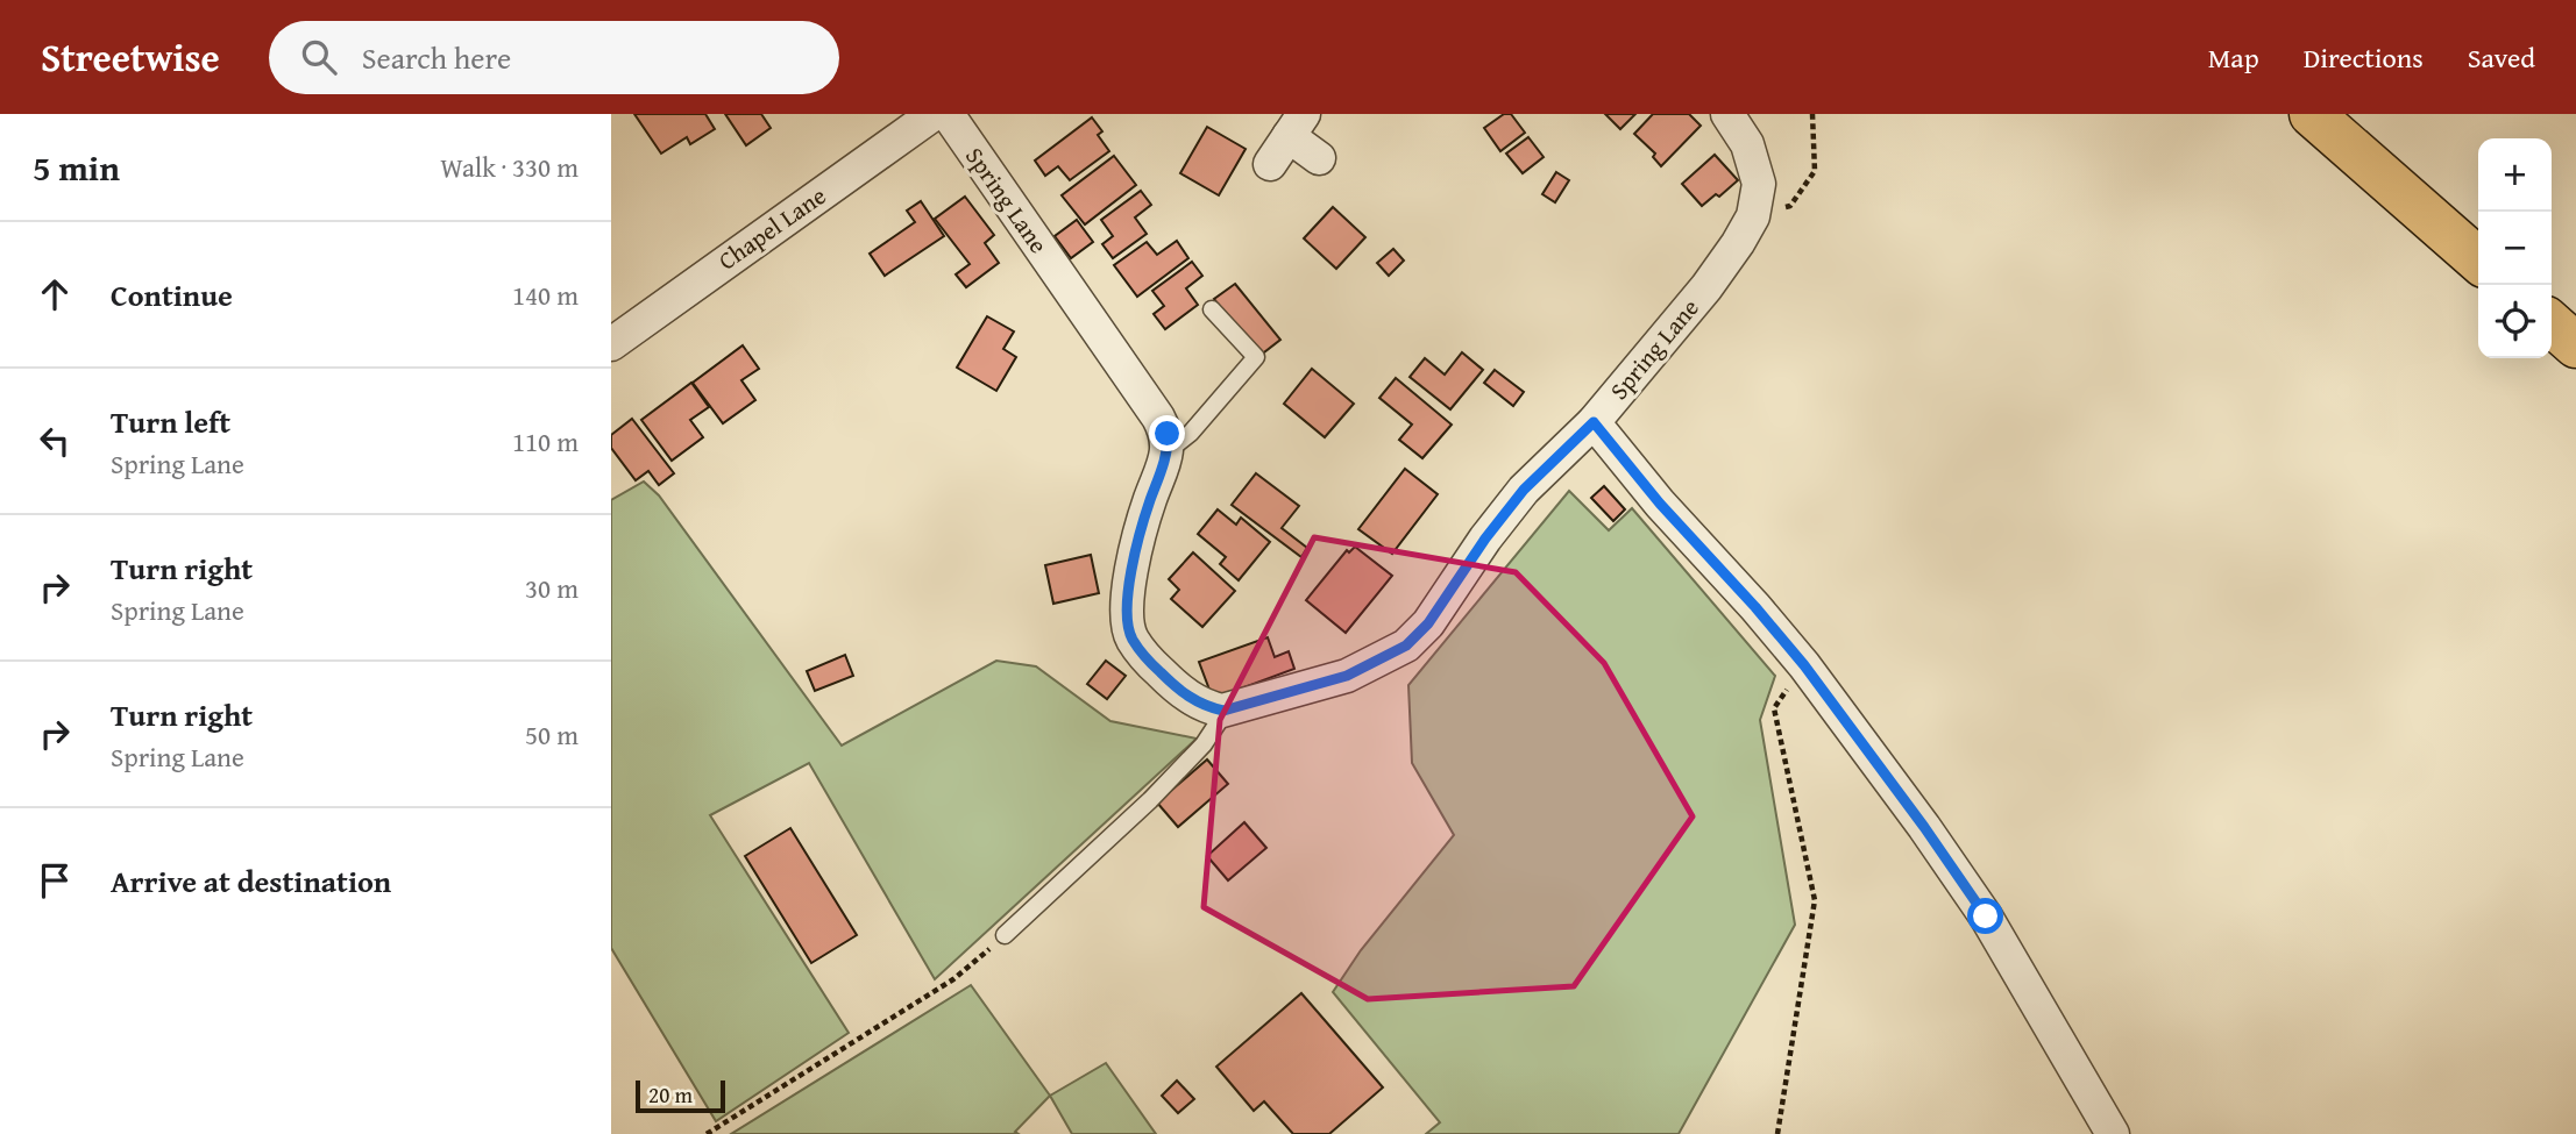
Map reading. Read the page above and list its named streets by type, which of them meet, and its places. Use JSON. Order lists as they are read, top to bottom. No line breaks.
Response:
{"streets":{"street":["Spring Lane","Chapel Lane"]},"scale_bar":"20 m","page":{"header":"Streetwise","search":"Search here","nav":["Map","Directions","Saved"],"heading":["5 min","Walk · 330 m"],"map_buttons":["+","−"],"list":[["Continue","140 m"],["Turn left","Spring Lane","110 m"],["Turn right","Spring Lane","30 m"],["Turn right","Spring Lane","50 m"],"Arrive at destination"],"scale":"20 m"}}
